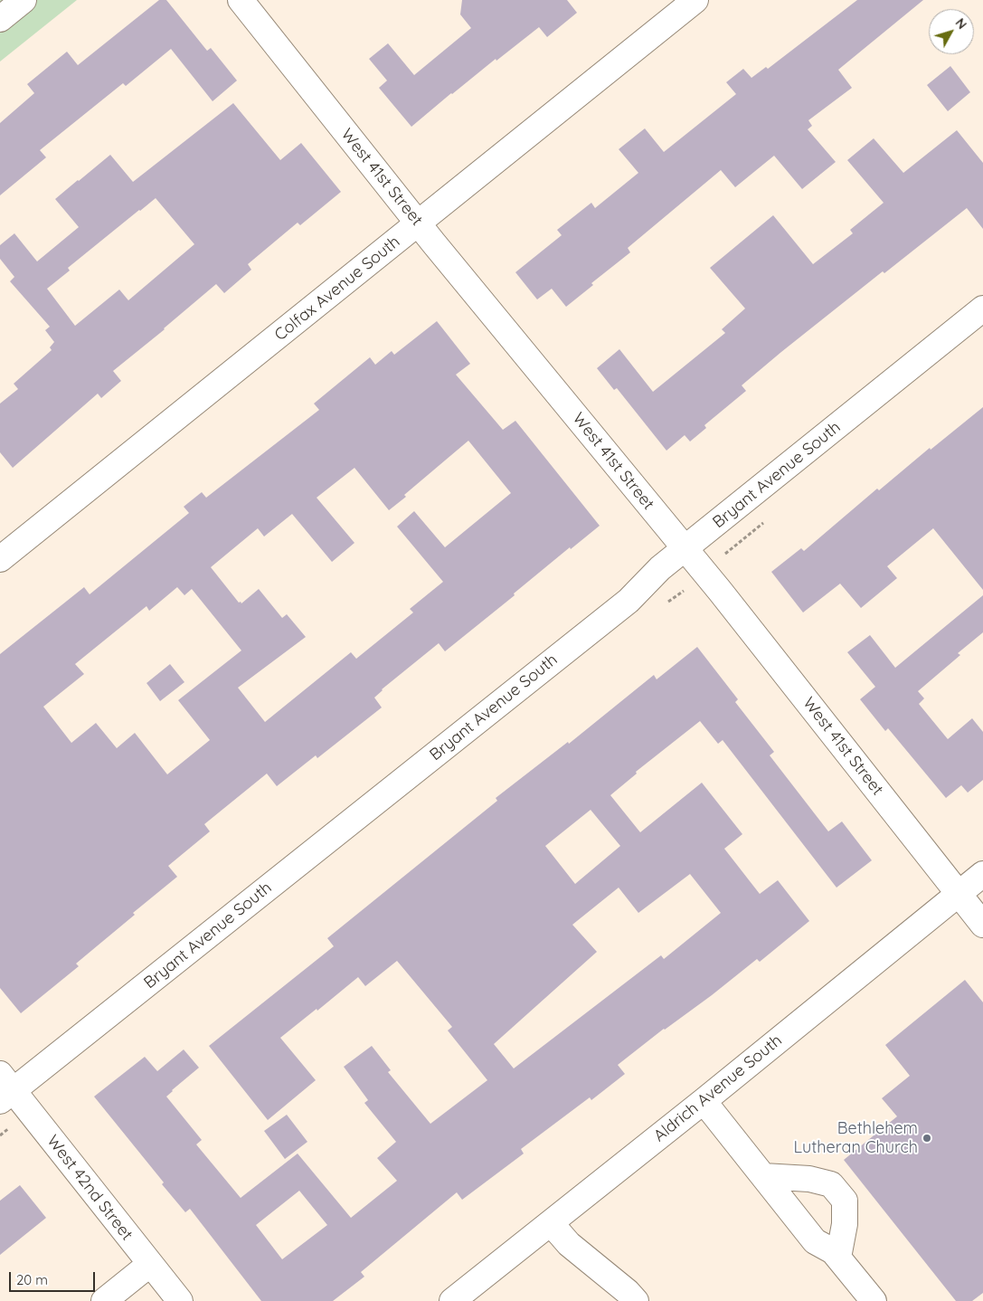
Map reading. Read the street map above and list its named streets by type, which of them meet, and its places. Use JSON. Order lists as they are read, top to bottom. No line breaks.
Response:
{"streets":{"street":["West 41st Street","Colfax Avenue South","Bryant Avenue South","Aldrich Avenue South","West 42nd Street"]},"crossings":[["West 41st Street","Colfax Avenue South"],["West 41st Street","Bryant Avenue South"],["West 41st Street","Aldrich Avenue South"],["Bryant Avenue South","West 42nd Street"]],"places":["Bethlehem Lutheran Church"],"scale_bar":"20 m","north":"top right"}
